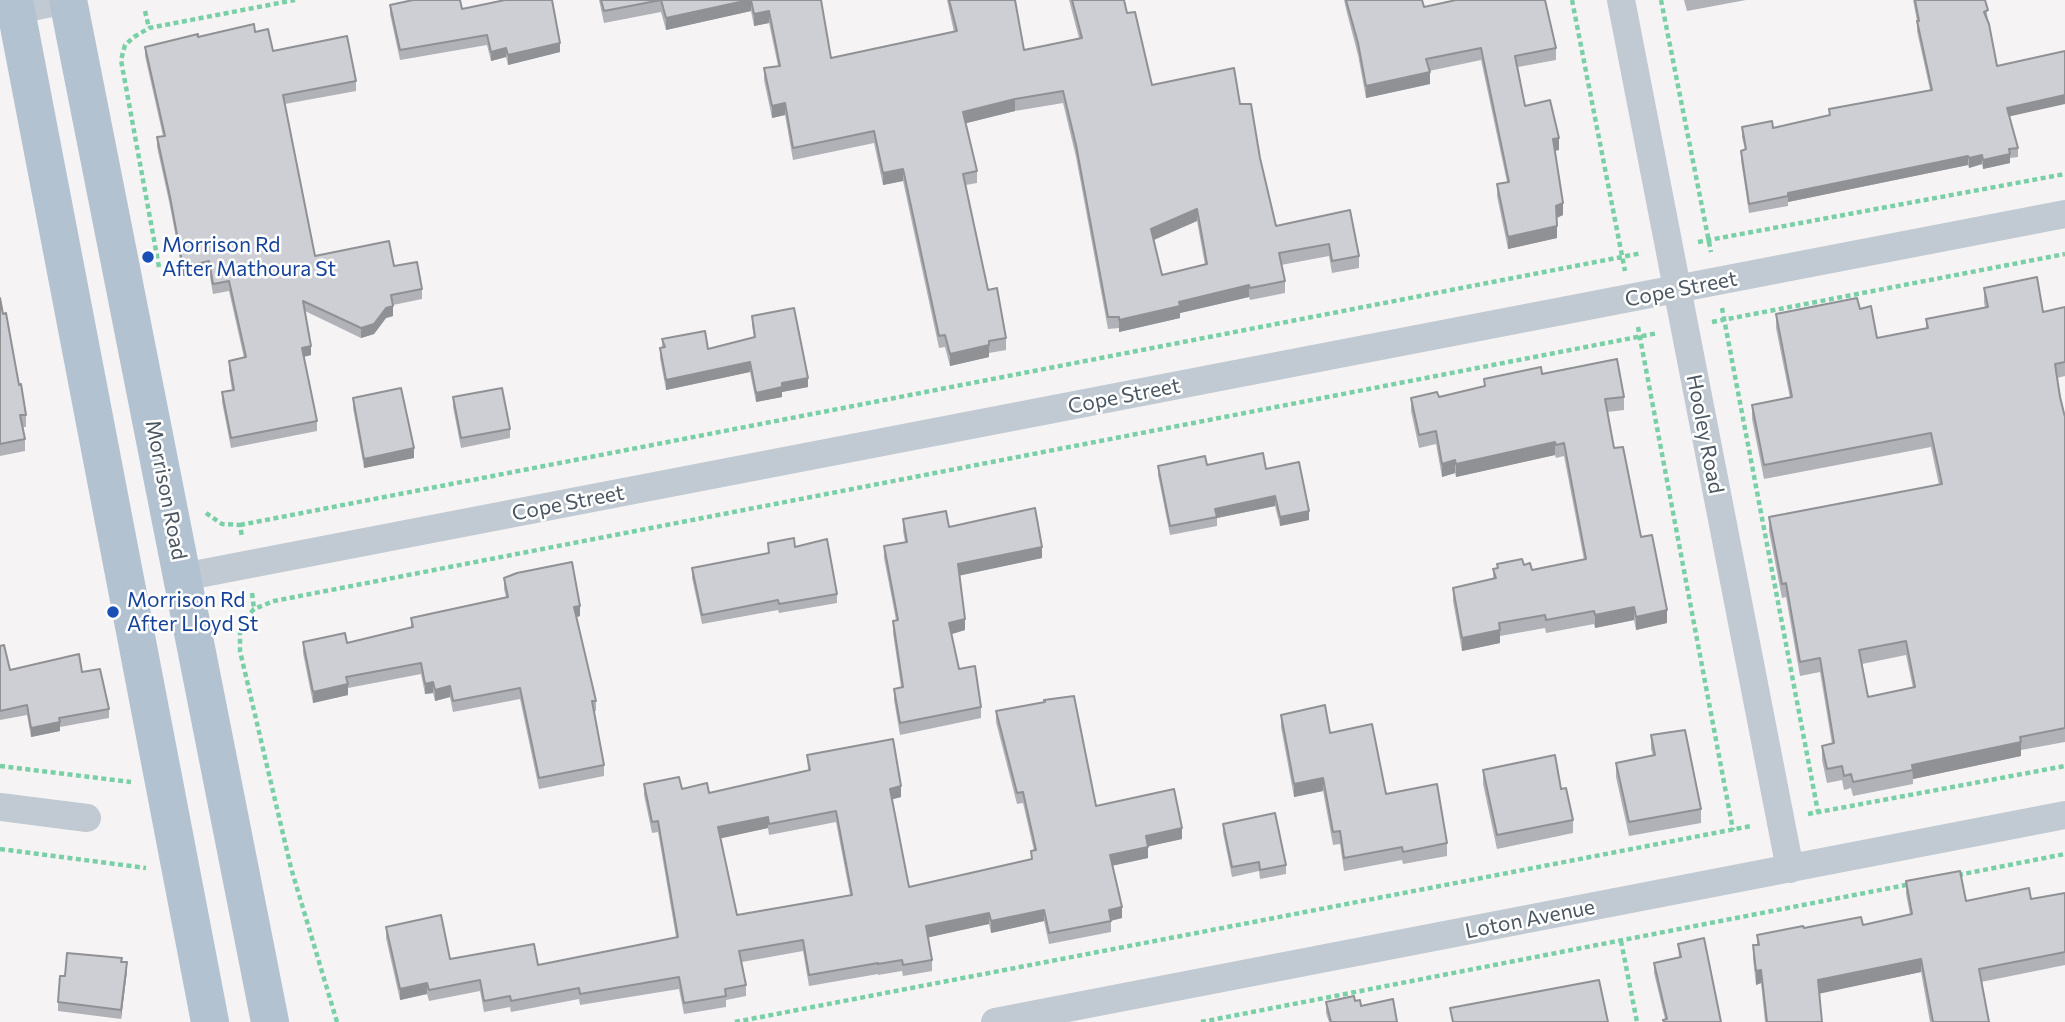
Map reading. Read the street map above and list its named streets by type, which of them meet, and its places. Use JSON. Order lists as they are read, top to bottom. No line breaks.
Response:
{"streets":{"main road":["Morrison Road"],"street":["Cope Street","Hooley Road","Loton Avenue"]},"crossings":[["Cope Street","Hooley Road"],["Cope Street","Morrison Road"],["Hooley Road","Loton Avenue"]],"places":["Morrison Rd After Mathoura St","Morrison Rd After Lloyd St"]}
